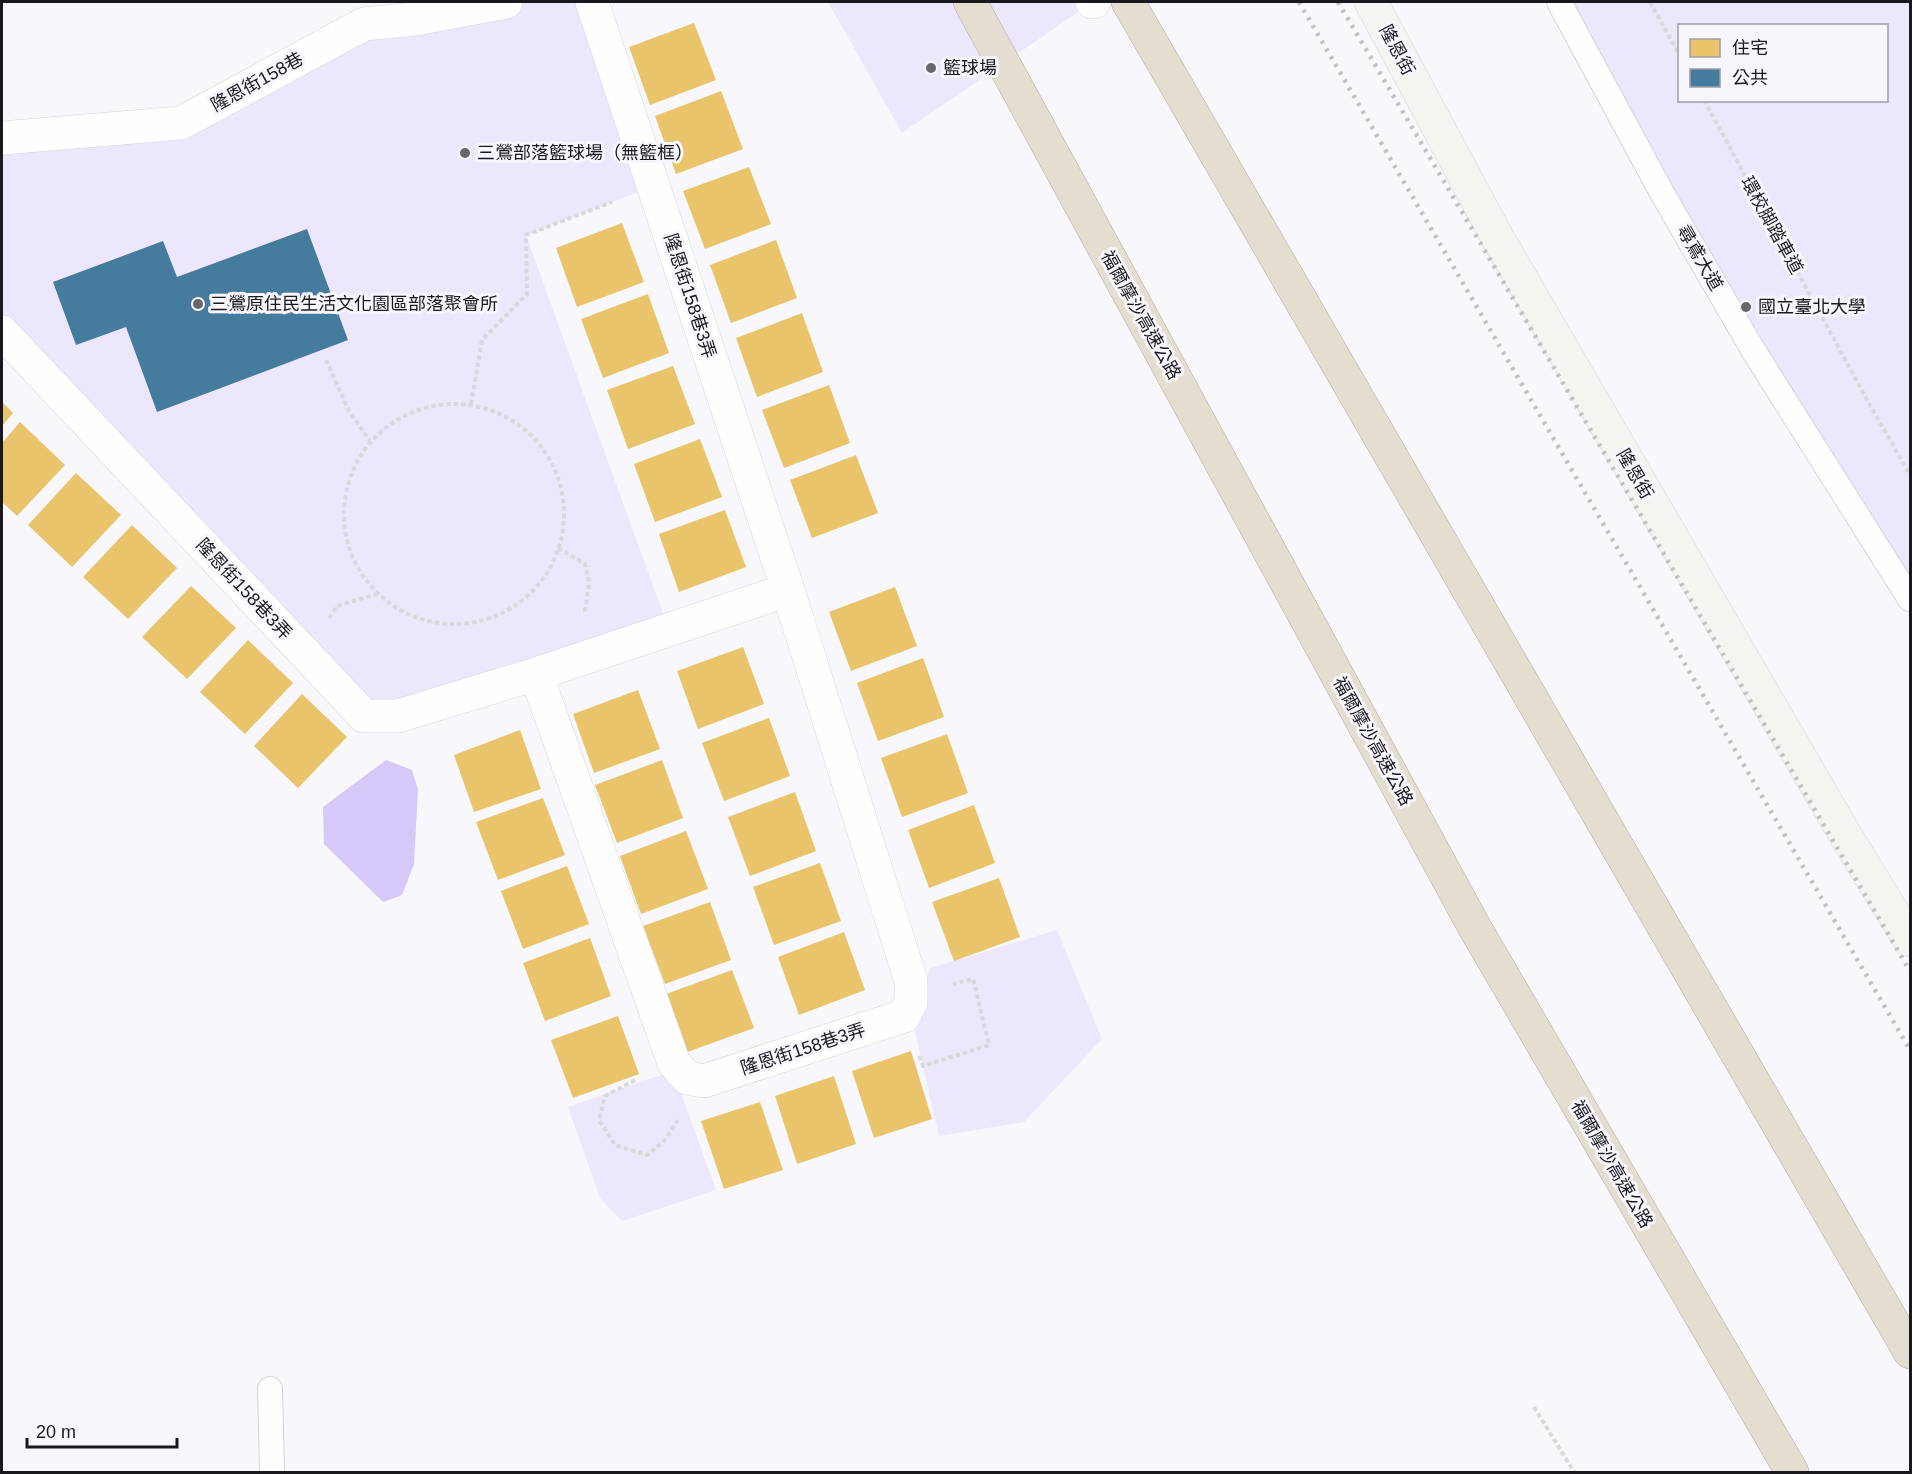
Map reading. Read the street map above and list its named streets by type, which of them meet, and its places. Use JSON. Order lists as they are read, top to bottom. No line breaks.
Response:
{"streets":{"highway":["福爾摩沙高速公路"],"street":["隆恩街","隆恩街158巷","隆恩街158巷3弄"],"lane":["尋鳶大道"],"path":["環校脚踏車道"]},"places":["籃球場","三鶯部落籃球場（無籃框）","三鶯原住民生活文化園區部落聚會所","國立臺北大學"],"legend":["住宅","公共"],"scale_bar":"20 m"}
